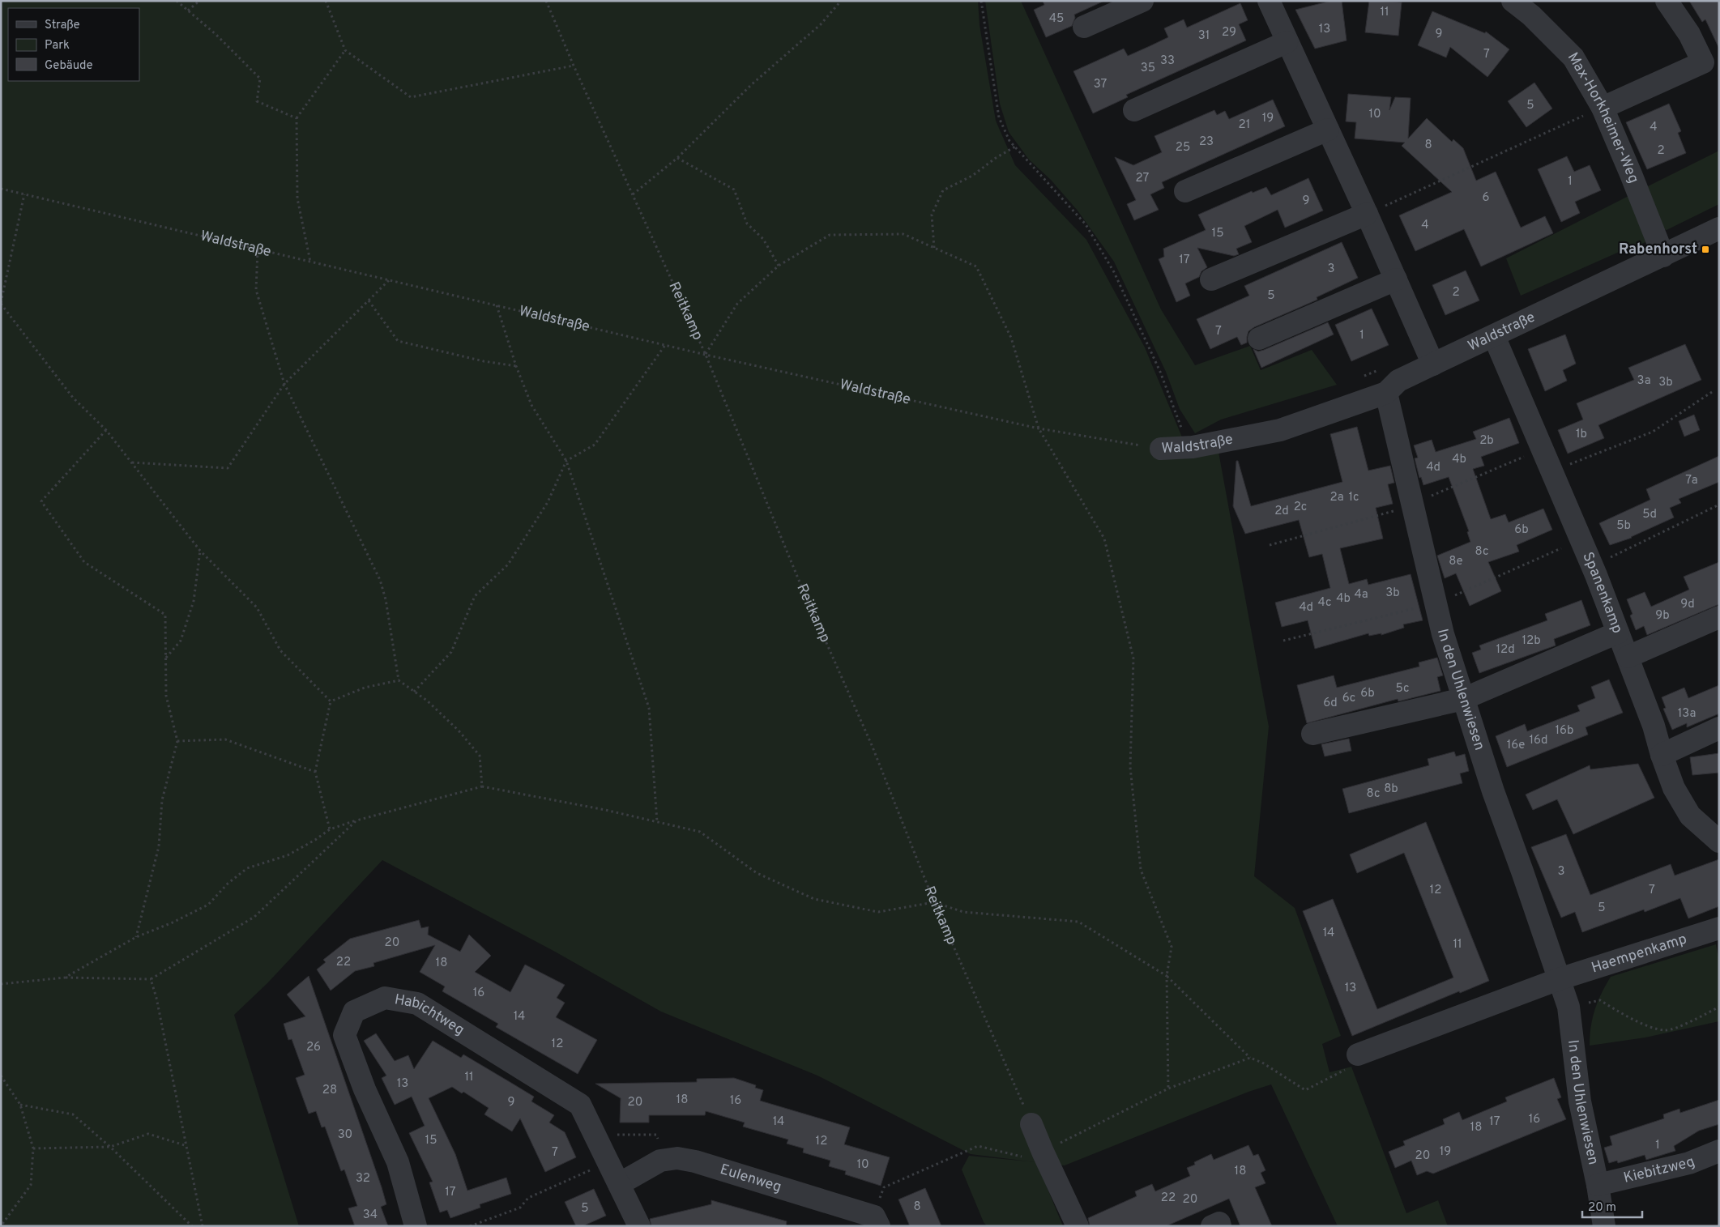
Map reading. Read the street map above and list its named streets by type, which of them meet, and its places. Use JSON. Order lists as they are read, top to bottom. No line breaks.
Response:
{"streets":{"street":["Max-Horkheimer-Weg","Waldstraße","Spanenkamp","In den Uhlenwiesen","Haempenkamp","Habichtweg","Kiebitzweg","Eulenweg"],"path":["Reitkamp"]},"crossings":[["Max-Horkheimer-Weg","Waldstraße"],["Waldstraße","Reitkamp"],["Waldstraße","Spanenkamp"],["Waldstraße","In den Uhlenwiesen"],["In den Uhlenwiesen","Haempenkamp"],["In den Uhlenwiesen","Kiebitzweg"],["Habichtweg","Eulenweg"]],"places":{"transit":["Rabenhorst"]},"house_numbers":["11","45","13","29","9","31","7","33","35","37","5","10","19","21","4","23","8","25","2","27","1","6","9","4","15","17","3","2","5","7","1","3a","3b","1b","2b","4b","4d","7a","2a","1c","2c","2d","5d","5b","6b","8c","8e","3b","4a","4b","4c","9d","4d","9b","12b","12d","5c","6b","6c","6d","13a","16b","16d","16e","8b","8c","3","12","7","5","14","20","11","22","18","13","16","14","12","26","11","13","28","18","16","9","20","16","14","17","18","30","15","12","1","19","7","20","10","18","32","17","22","20","8","5","34"],"legend":["Straße","Park","Gebäude"],"scale_bar":"20 m"}
